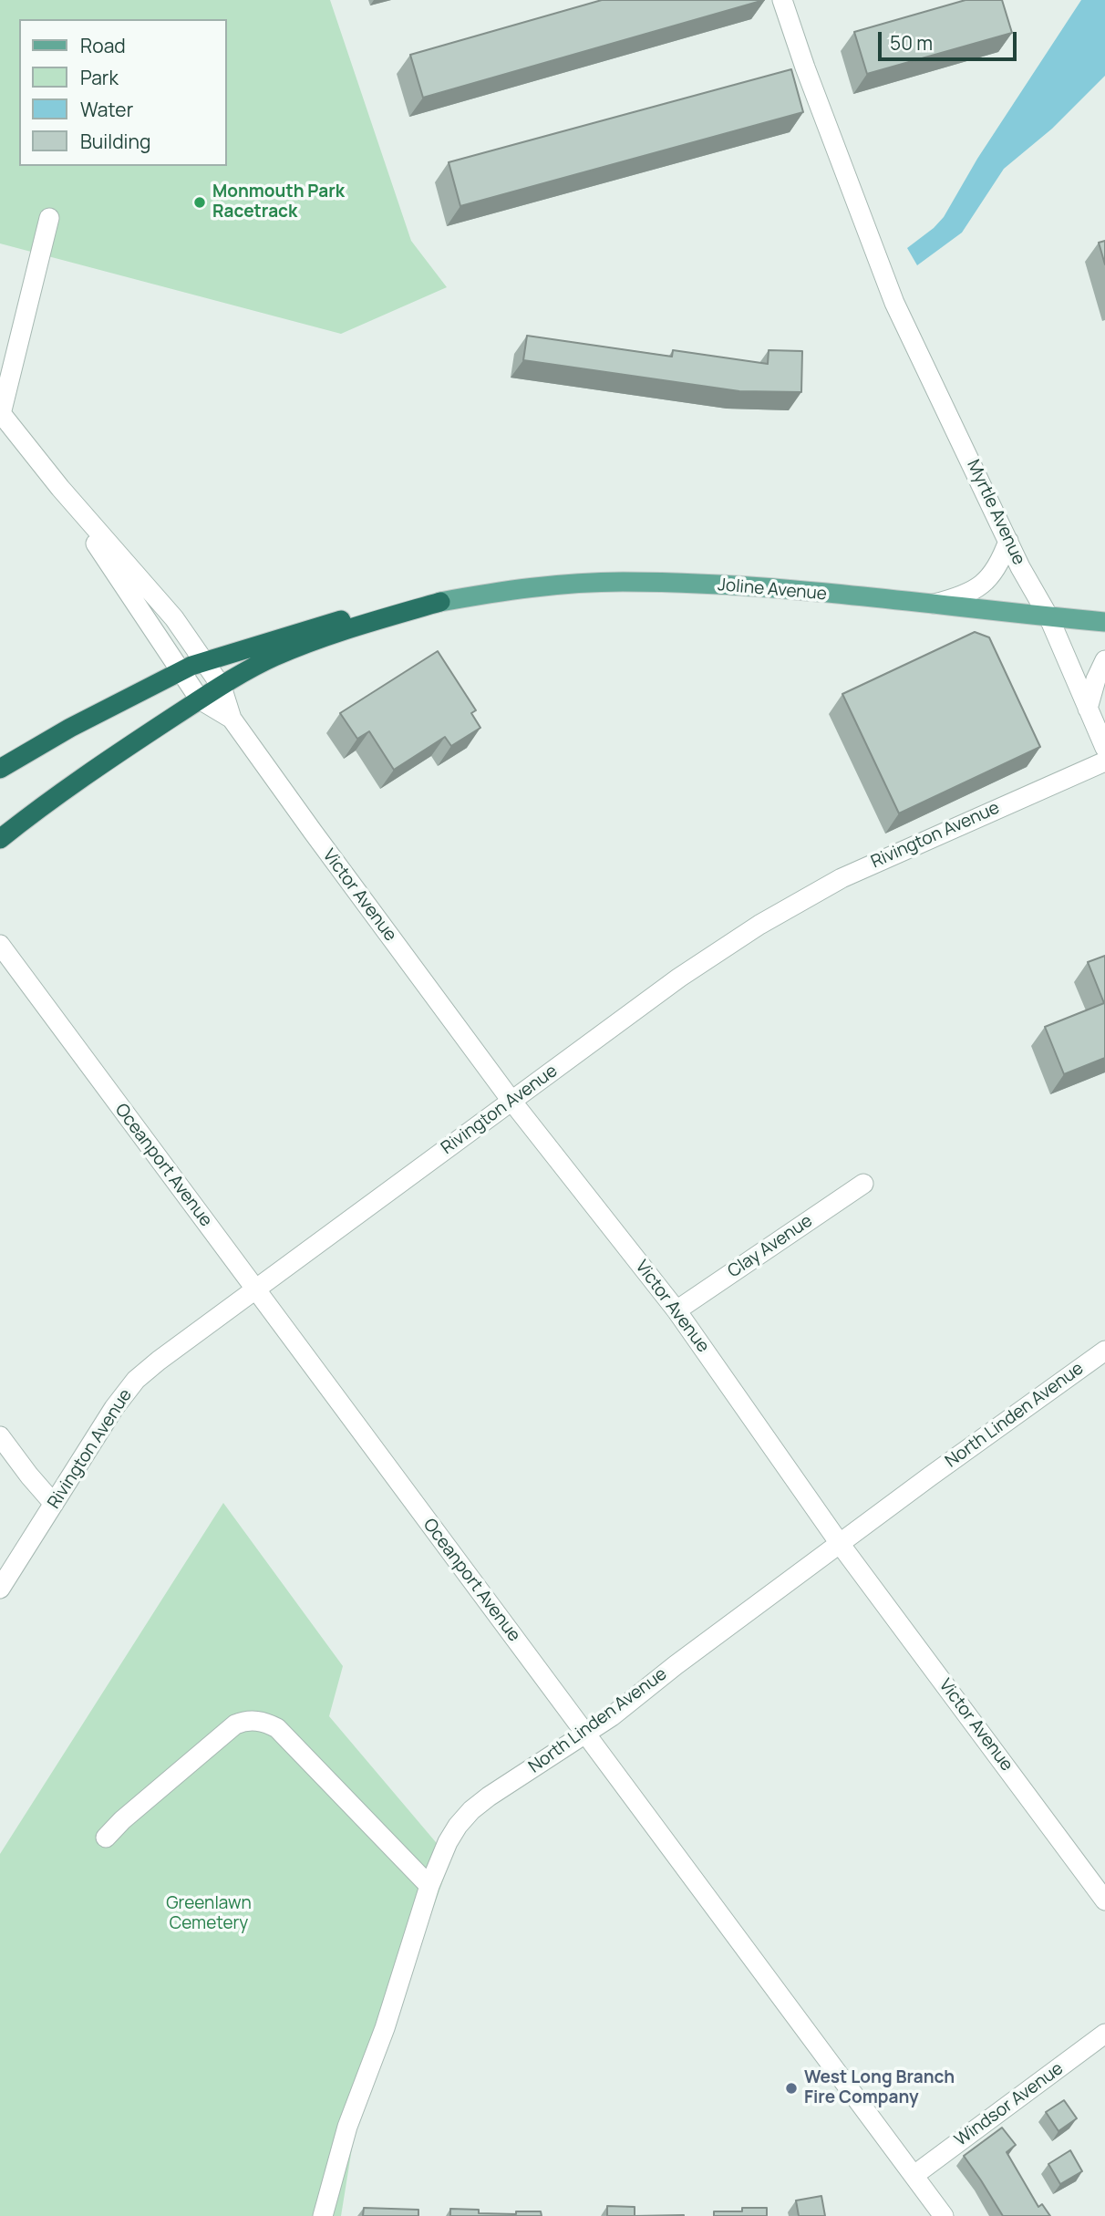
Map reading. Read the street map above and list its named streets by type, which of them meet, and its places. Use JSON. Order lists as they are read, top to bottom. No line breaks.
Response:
{"streets":{"main road":["Joline Avenue"],"street":["Myrtle Avenue","Rivington Avenue","Victor Avenue","Oceanport Avenue","Clay Avenue","North Linden Avenue","Windsor Avenue"]},"crossings":[["Myrtle Avenue","Joline Avenue"],["Rivington Avenue","Victor Avenue"],["Rivington Avenue","Oceanport Avenue"],["Victor Avenue","Clay Avenue"],["Victor Avenue","North Linden Avenue"],["Oceanport Avenue","North Linden Avenue"],["Oceanport Avenue","Windsor Avenue"]],"parks":["Greenlawn Cemetery"],"places":["Monmouth Park Racetrack","West Long Branch Fire Company"],"legend":["Road","Park","Water","Building"],"scale_bar":"50 m"}
